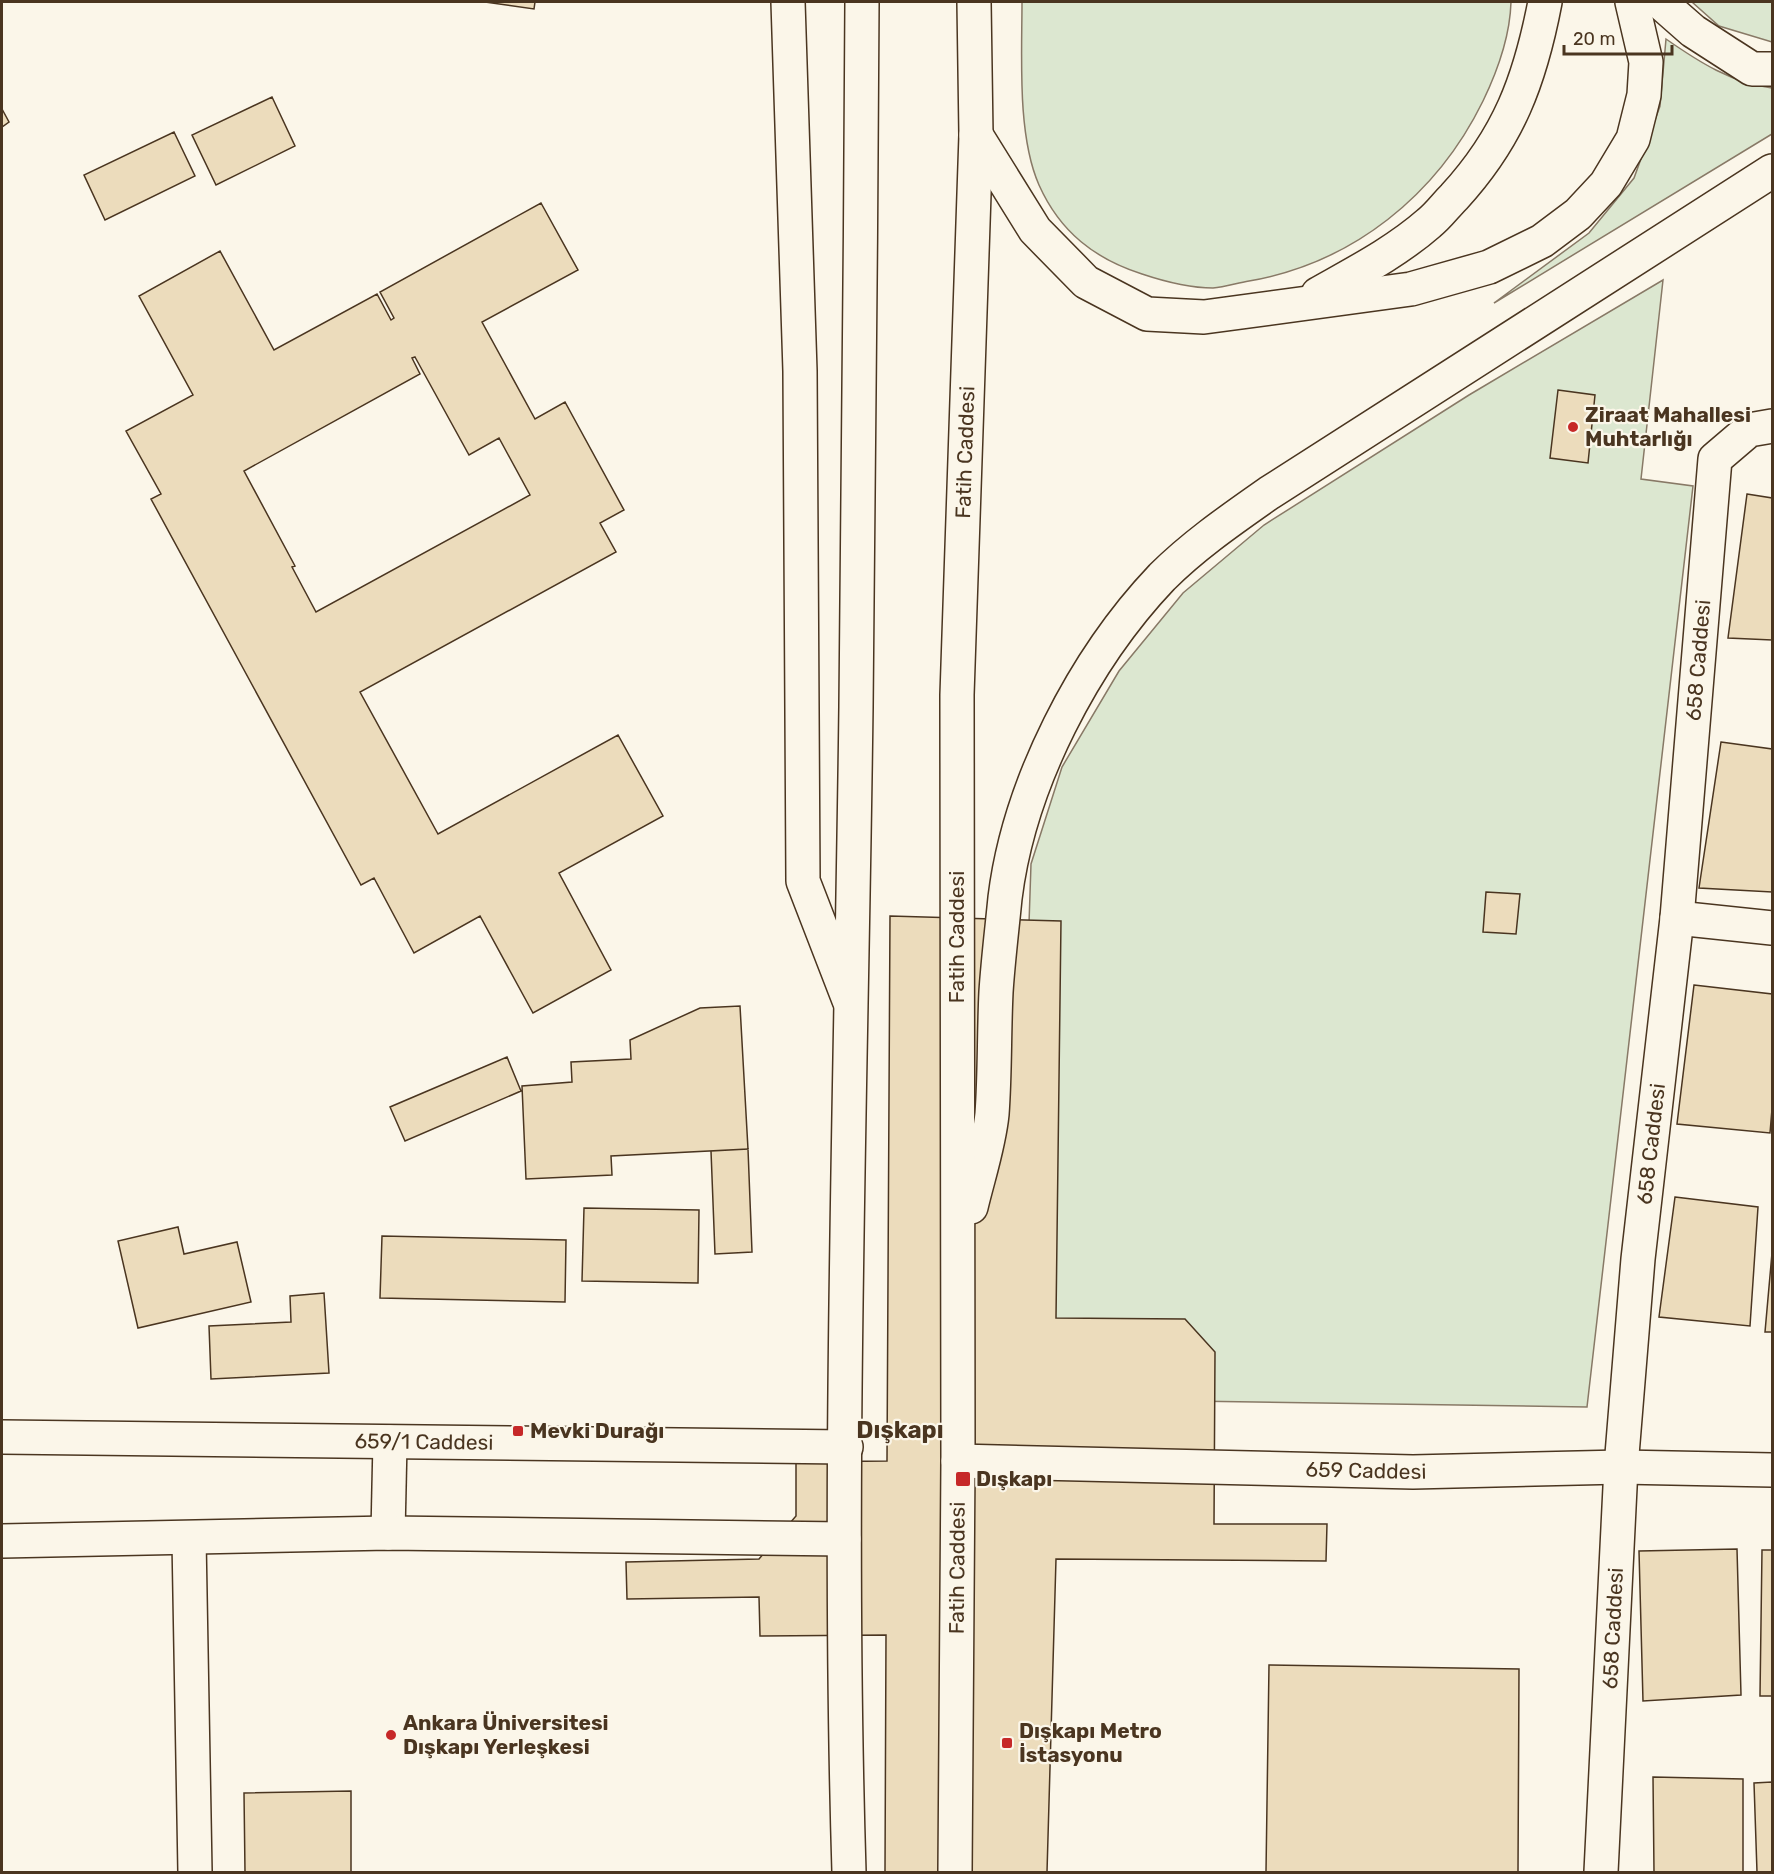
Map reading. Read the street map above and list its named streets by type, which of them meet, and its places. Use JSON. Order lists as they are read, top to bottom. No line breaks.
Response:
{"streets":{"main road":["Fatih Caddesi","658 Caddesi","659/1 Caddesi","659 Caddesi"]},"crossings":[["Fatih Caddesi","659 Caddesi"],["658 Caddesi","659 Caddesi"]],"districts":["Dışkapı"],"places":{"other":["Ziraat Mahallesi Muhtarlığı","Ankara Üniversitesi Dışkapı Yerleşkesi"],"transit":["Mevki Durağı","Dışkapı","Dışkapı Metro İstasyonu"]},"scale_bar":"20 m"}
